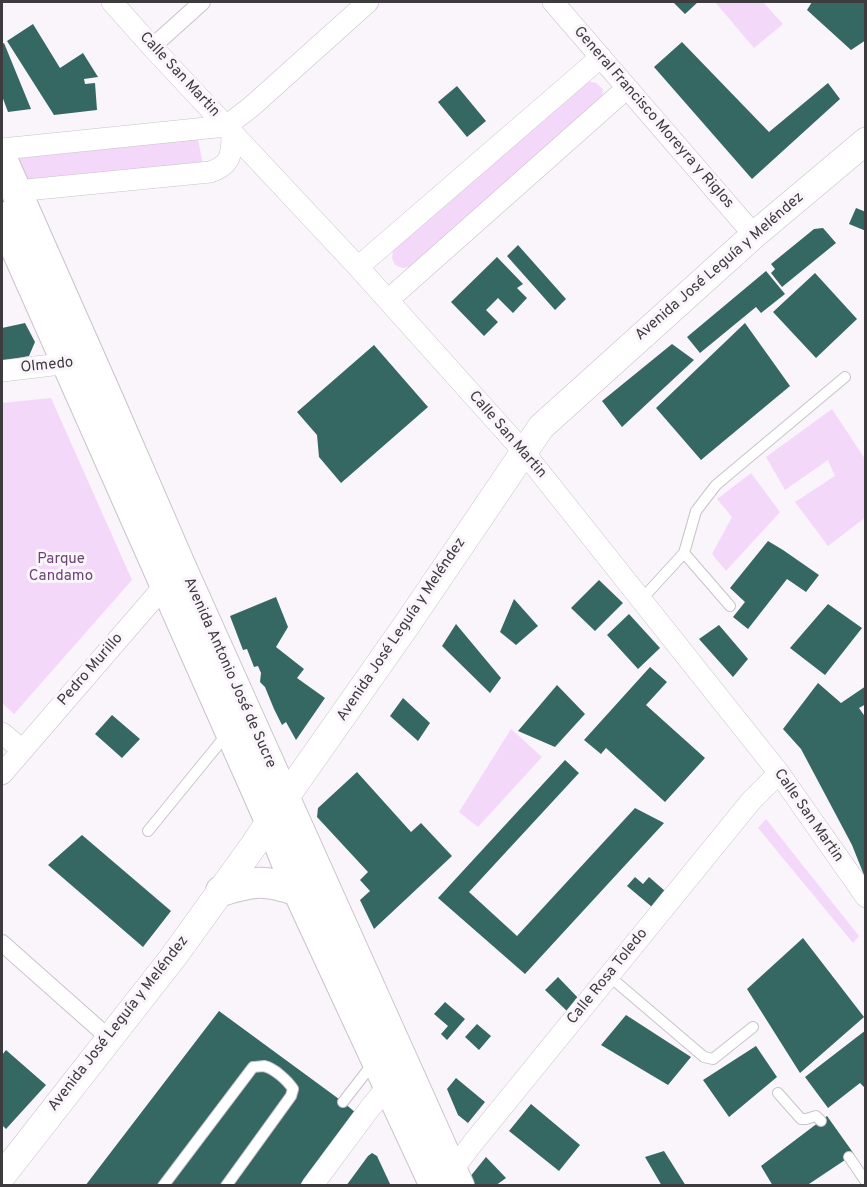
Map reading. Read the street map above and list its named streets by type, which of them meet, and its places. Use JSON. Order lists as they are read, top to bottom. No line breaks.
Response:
{"streets":{"main road":["Avenida Antonio José de Sucre"],"street":["Calle San Martin","General Francisco Moreyra y Riglos","Avenida José Leguía y Meléndez","Olmedo","Pedro Murillo","Calle Rosa Toledo"]},"crossings":[["Calle San Martin","Avenida José Leguía y Meléndez"],["Calle San Martin","Calle Rosa Toledo"],["General Francisco Moreyra y Riglos","Avenida José Leguía y Meléndez"],["Avenida José Leguía y Meléndez","Avenida Antonio José de Sucre"],["Olmedo","Avenida Antonio José de Sucre"],["Pedro Murillo","Avenida Antonio José de Sucre"],["Avenida Antonio José de Sucre","Calle Rosa Toledo"]],"parks":["Parque Candamo"]}
